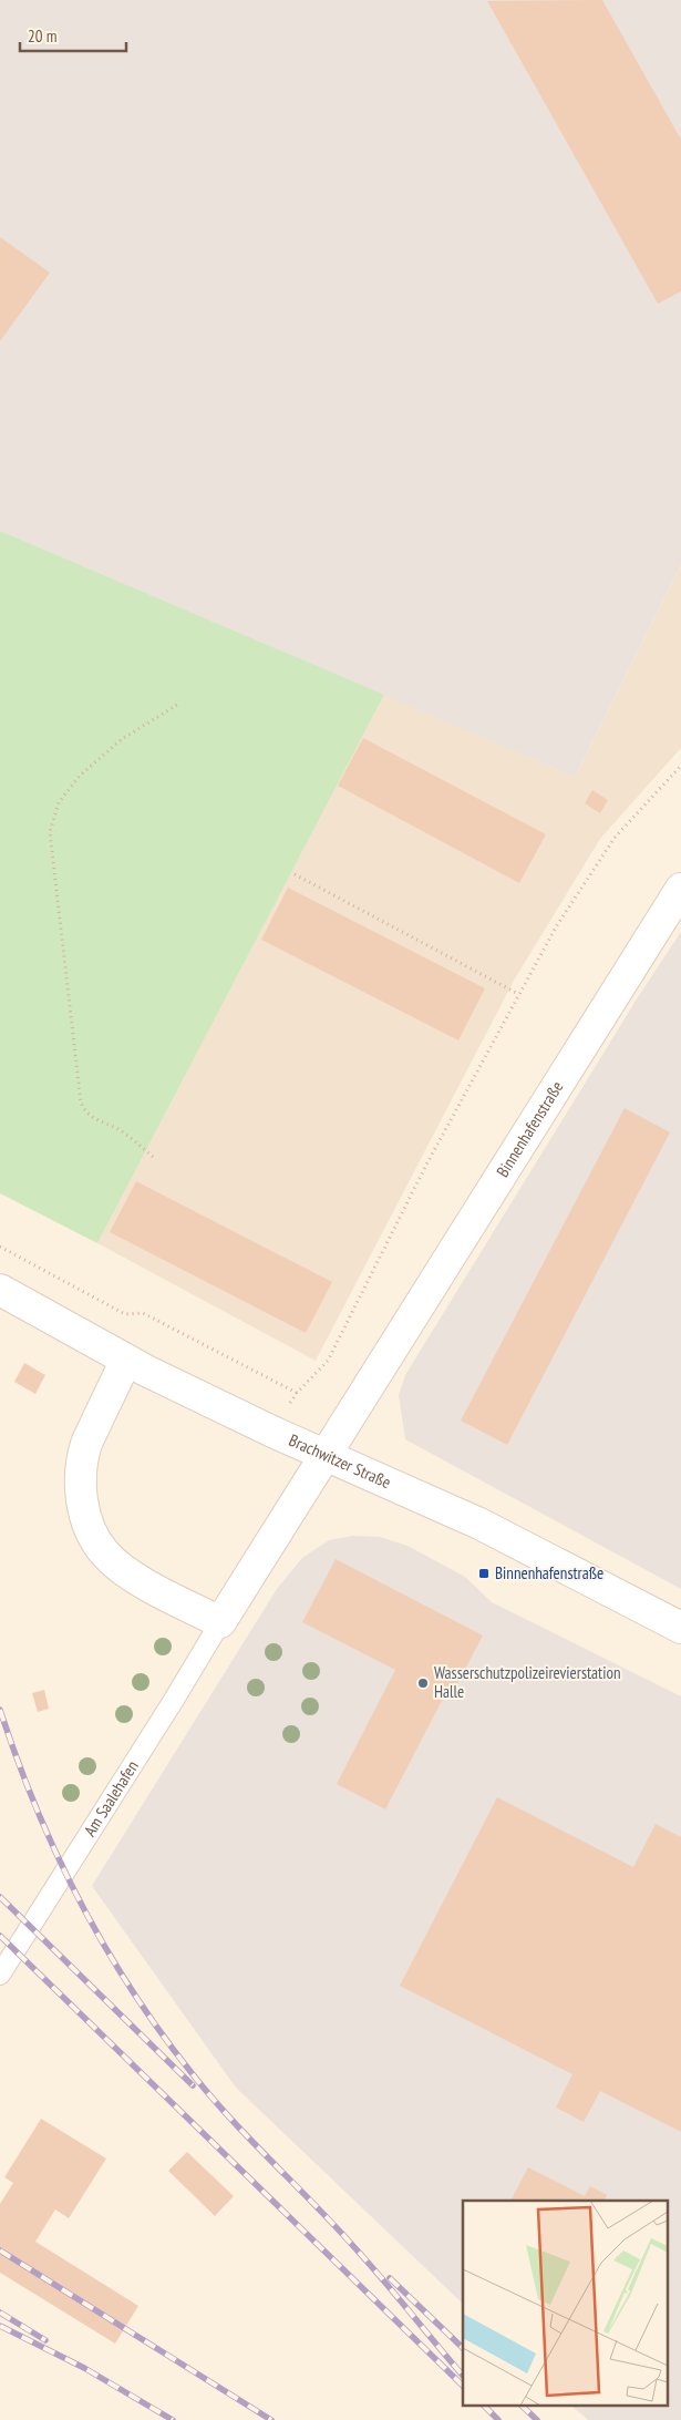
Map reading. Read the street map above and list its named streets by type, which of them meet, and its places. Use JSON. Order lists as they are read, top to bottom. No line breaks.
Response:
{"streets":{"street":["Binnenhafenstraße","Brachwitzer Straße"],"lane":["Am Saalehafen"]},"crossings":[["Binnenhafenstraße","Brachwitzer Straße"],["Binnenhafenstraße","Am Saalehafen"]],"places":{"transit":["Binnenhafenstraße"],"other":["Wasserschutzpolizeirevierstation Halle"]},"scale_bar":"20 m"}
